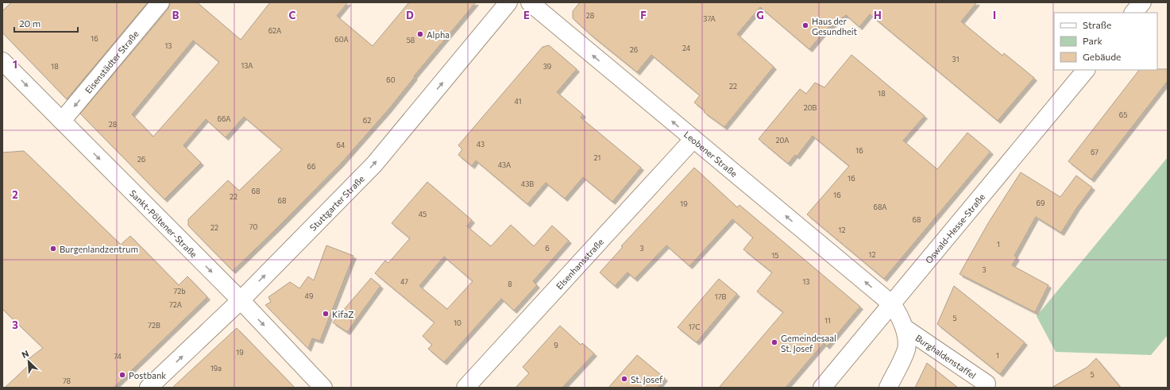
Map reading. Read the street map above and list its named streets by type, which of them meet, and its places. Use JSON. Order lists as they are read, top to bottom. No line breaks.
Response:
{"streets":{"street":["Eisenstädter Straße","Leobener Straße","Stuttgarter Straße","Sankt-Pöltener-Straße","Oswald-Hesse-Straße","Elsenhansstraße","Burghaldenstaffel"]},"crossings":[["Eisenstädter Straße","Sankt-Pöltener-Straße"],["Leobener Straße","Oswald-Hesse-Straße"],["Leobener Straße","Elsenhansstraße"],["Leobener Straße","Burghaldenstaffel"],["Stuttgarter Straße","Sankt-Pöltener-Straße"]],"one_way":["Eisenstädter Straße","Leobener Straße","Stuttgarter Straße","Sankt-Pöltener-Straße"],"places":["Haus der Gesundheit","Alpha","Burgenlandzentrum","KifaZ","Gemeindesaal St. Josef","Postbank","St. Josef"],"house_numbers":["28","37A","62A","16","60A","58","13","24","26","31","13A","18","39","60","22","18","41","20B","65","66A","62","28","20A","43","64","16","67","21","26","43A","66","16","43B","68","16","22","68","69","19","68A","45","68","70","22","12","1","6","3","12","15","3","47","13","8","72b","49","17B","72A","5","11","10","72B","17C","9","19","1","74","19a","5","78"],"legend":["Straße","Park","Gebäude"],"scale_bar":"20 m","north":"top left","grid":{"columns":["B","C","D","E","F","G","H","I"],"rows":["1","2","3"]}}
